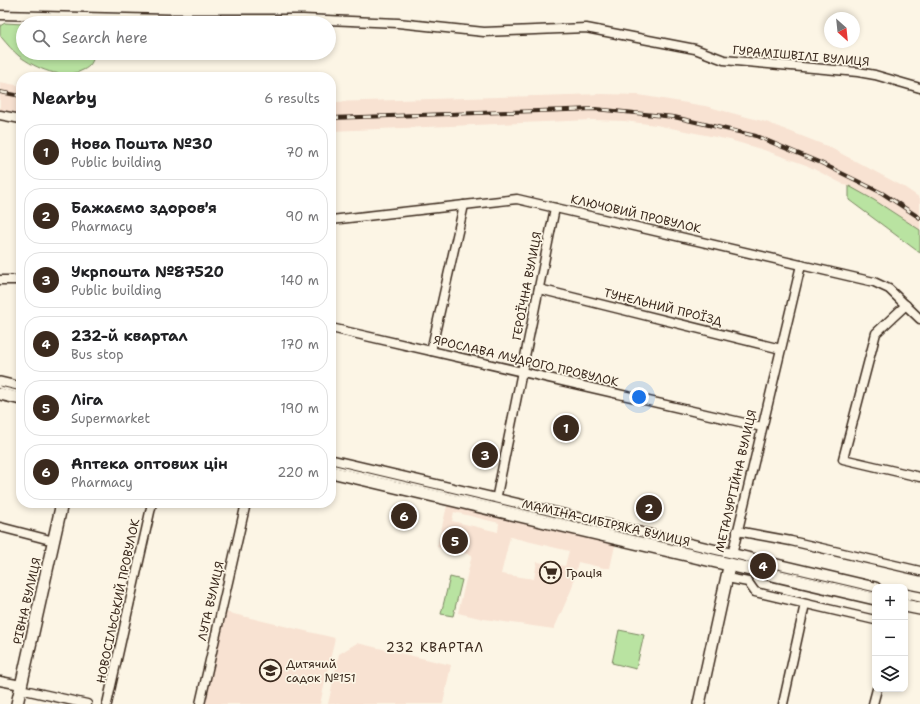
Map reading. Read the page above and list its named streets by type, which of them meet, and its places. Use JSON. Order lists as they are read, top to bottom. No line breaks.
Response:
{"streets":{"main road":["МЕТАЛУРГІЙНА ВУЛИЦЯ","МАМІНА-СИБІРЯКА ВУЛИЦЯ","РІВНА ВУЛИЦЯ"],"street":["ГУРАМІШВІЛІ ВУЛИЦЯ","КЛЮЧОВИЙ ПРОВУЛОК","ГЕРОЇЧНА ВУЛИЦЯ","ТУНЕЛЬНИЙ ПРОЇЗД","ЯРОСЛАВА МУДРОГО ПРОВУЛОК","НОВОСІЛЬСЬКИЙ ПРОВУЛОК","ЛУТА ВУЛИЦЯ"]},"crossings":[["КЛЮЧОВИЙ ПРОВУЛОК","ГЕРОЇЧНА ВУЛИЦЯ"],["КЛЮЧОВИЙ ПРОВУЛОК","МЕТАЛУРГІЙНА ВУЛИЦЯ"],["ГЕРОЇЧНА ВУЛИЦЯ","ТУНЕЛЬНИЙ ПРОЇЗД"],["ГЕРОЇЧНА ВУЛИЦЯ","ЯРОСЛАВА МУДРОГО ПРОВУЛОК"],["ГЕРОЇЧНА ВУЛИЦЯ","МАМІНА-СИБІРЯКА ВУЛИЦЯ"],["ТУНЕЛЬНИЙ ПРОЇЗД","МЕТАЛУРГІЙНА ВУЛИЦЯ"],["ЯРОСЛАВА МУДРОГО ПРОВУЛОК","МЕТАЛУРГІЙНА ВУЛИЦЯ"],["МЕТАЛУРГІЙНА ВУЛИЦЯ","МАМІНА-СИБІРЯКА ВУЛИЦЯ"]],"districts":["232 КВАРТАЛ"],"places":{"supermarket":["Грація"],"school or university":["Дитячий садок №151"]},"north":"bottom right","page":{"search":"Search here","heading":["Nearby","6 results"],"list":[{"mark":"1","name":"Нова Пошта №30","note":"Public building","value":"70 m"},{"mark":"2","name":"Бажаємо здоров'я","note":"Pharmacy","value":"90 m"},{"mark":"3","name":"Укрпошта №87520","note":"Public building","value":"140 m"},{"mark":"4","name":"232-й квартал","note":"Bus stop","value":"170 m"},{"mark":"5","name":"Ліга","note":"Supermarket","value":"190 m"},{"mark":"6","name":"Аптека оптових цін","note":"Pharmacy","value":"220 m"}],"pins":["1","3","2","6","5","4"],"map_buttons":["+","−"]}}
